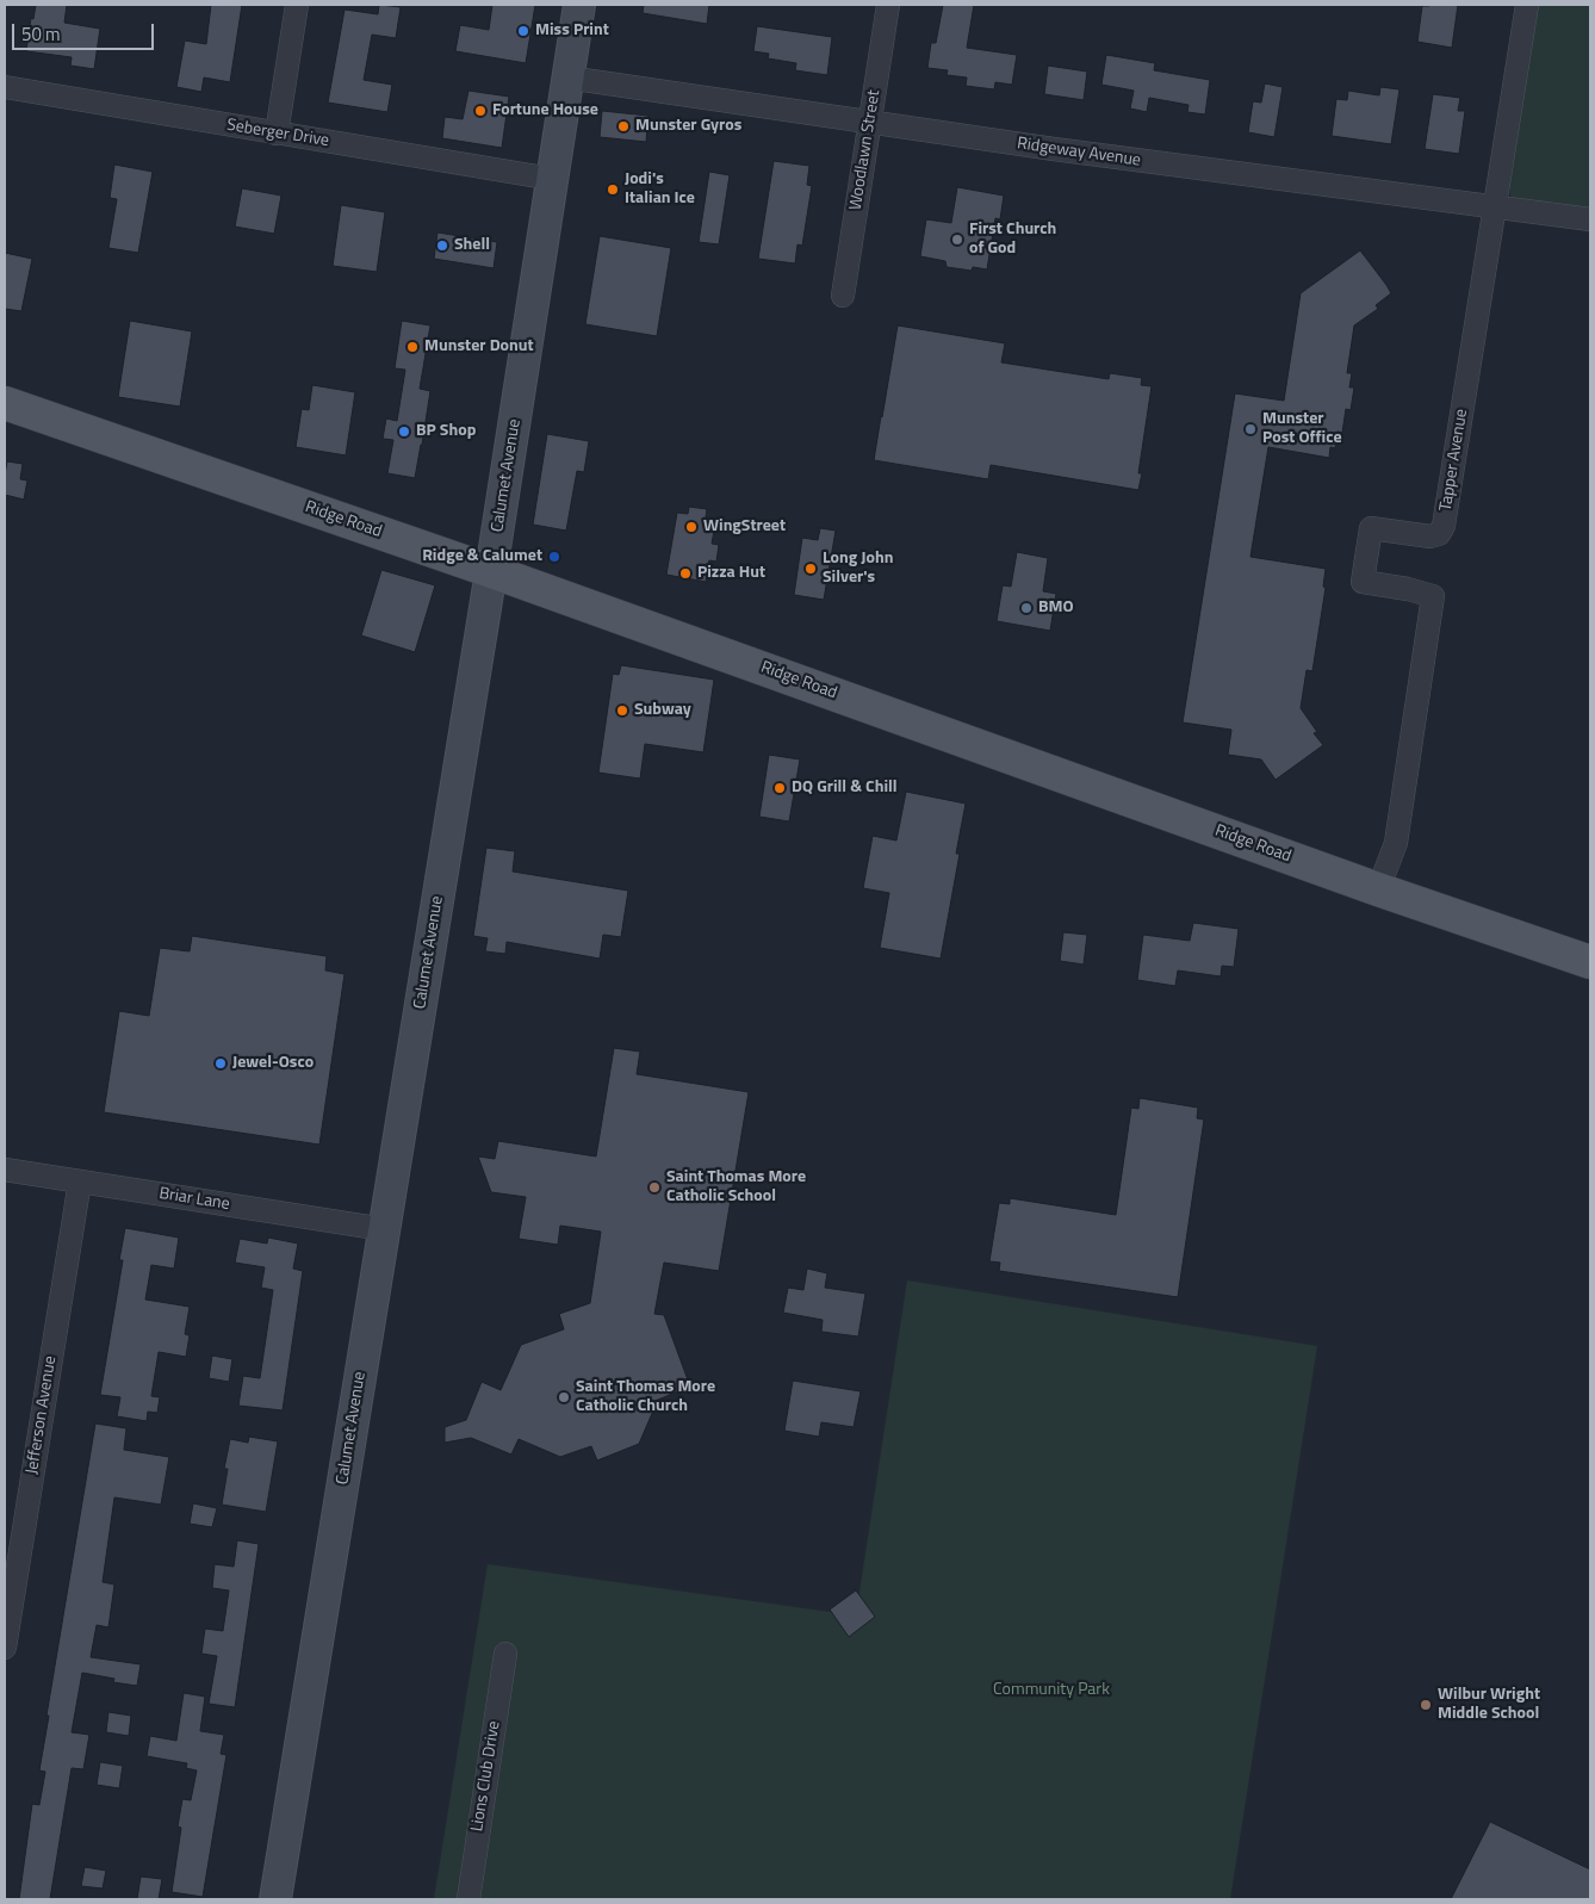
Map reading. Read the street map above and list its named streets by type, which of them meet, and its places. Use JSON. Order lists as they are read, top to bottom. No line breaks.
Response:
{"streets":{"main road":["Calumet Avenue","Ridge Road"],"street":["Seberger Drive","Woodlawn Street","Ridgeway Avenue","Tapper Avenue","Briar Lane","Jefferson Avenue","Lions Club Drive"]},"crossings":[["Seberger Drive","Calumet Avenue"],["Woodlawn Street","Ridgeway Avenue"],["Ridgeway Avenue","Tapper Avenue"],["Ridgeway Avenue","Calumet Avenue"],["Tapper Avenue","Ridge Road"],["Calumet Avenue","Ridge Road"],["Calumet Avenue","Briar Lane"],["Briar Lane","Jefferson Avenue"]],"parks":["Community Park"],"places":["Miss Print","Fortune House","Munster Gyros","Jodi's Italian Ice","First Church of God","Shell","Munster Donut","Munster Post Office","BP Shop","WingStreet","Ridge & Calumet","Long John Silver's","Pizza Hut","BMO","Subway","DQ Grill & Chill","Jewel-Osco","Saint Thomas More Catholic School","Saint Thomas More Catholic Church","Wilbur Wright Middle School"],"scale_bar":"50 m"}
